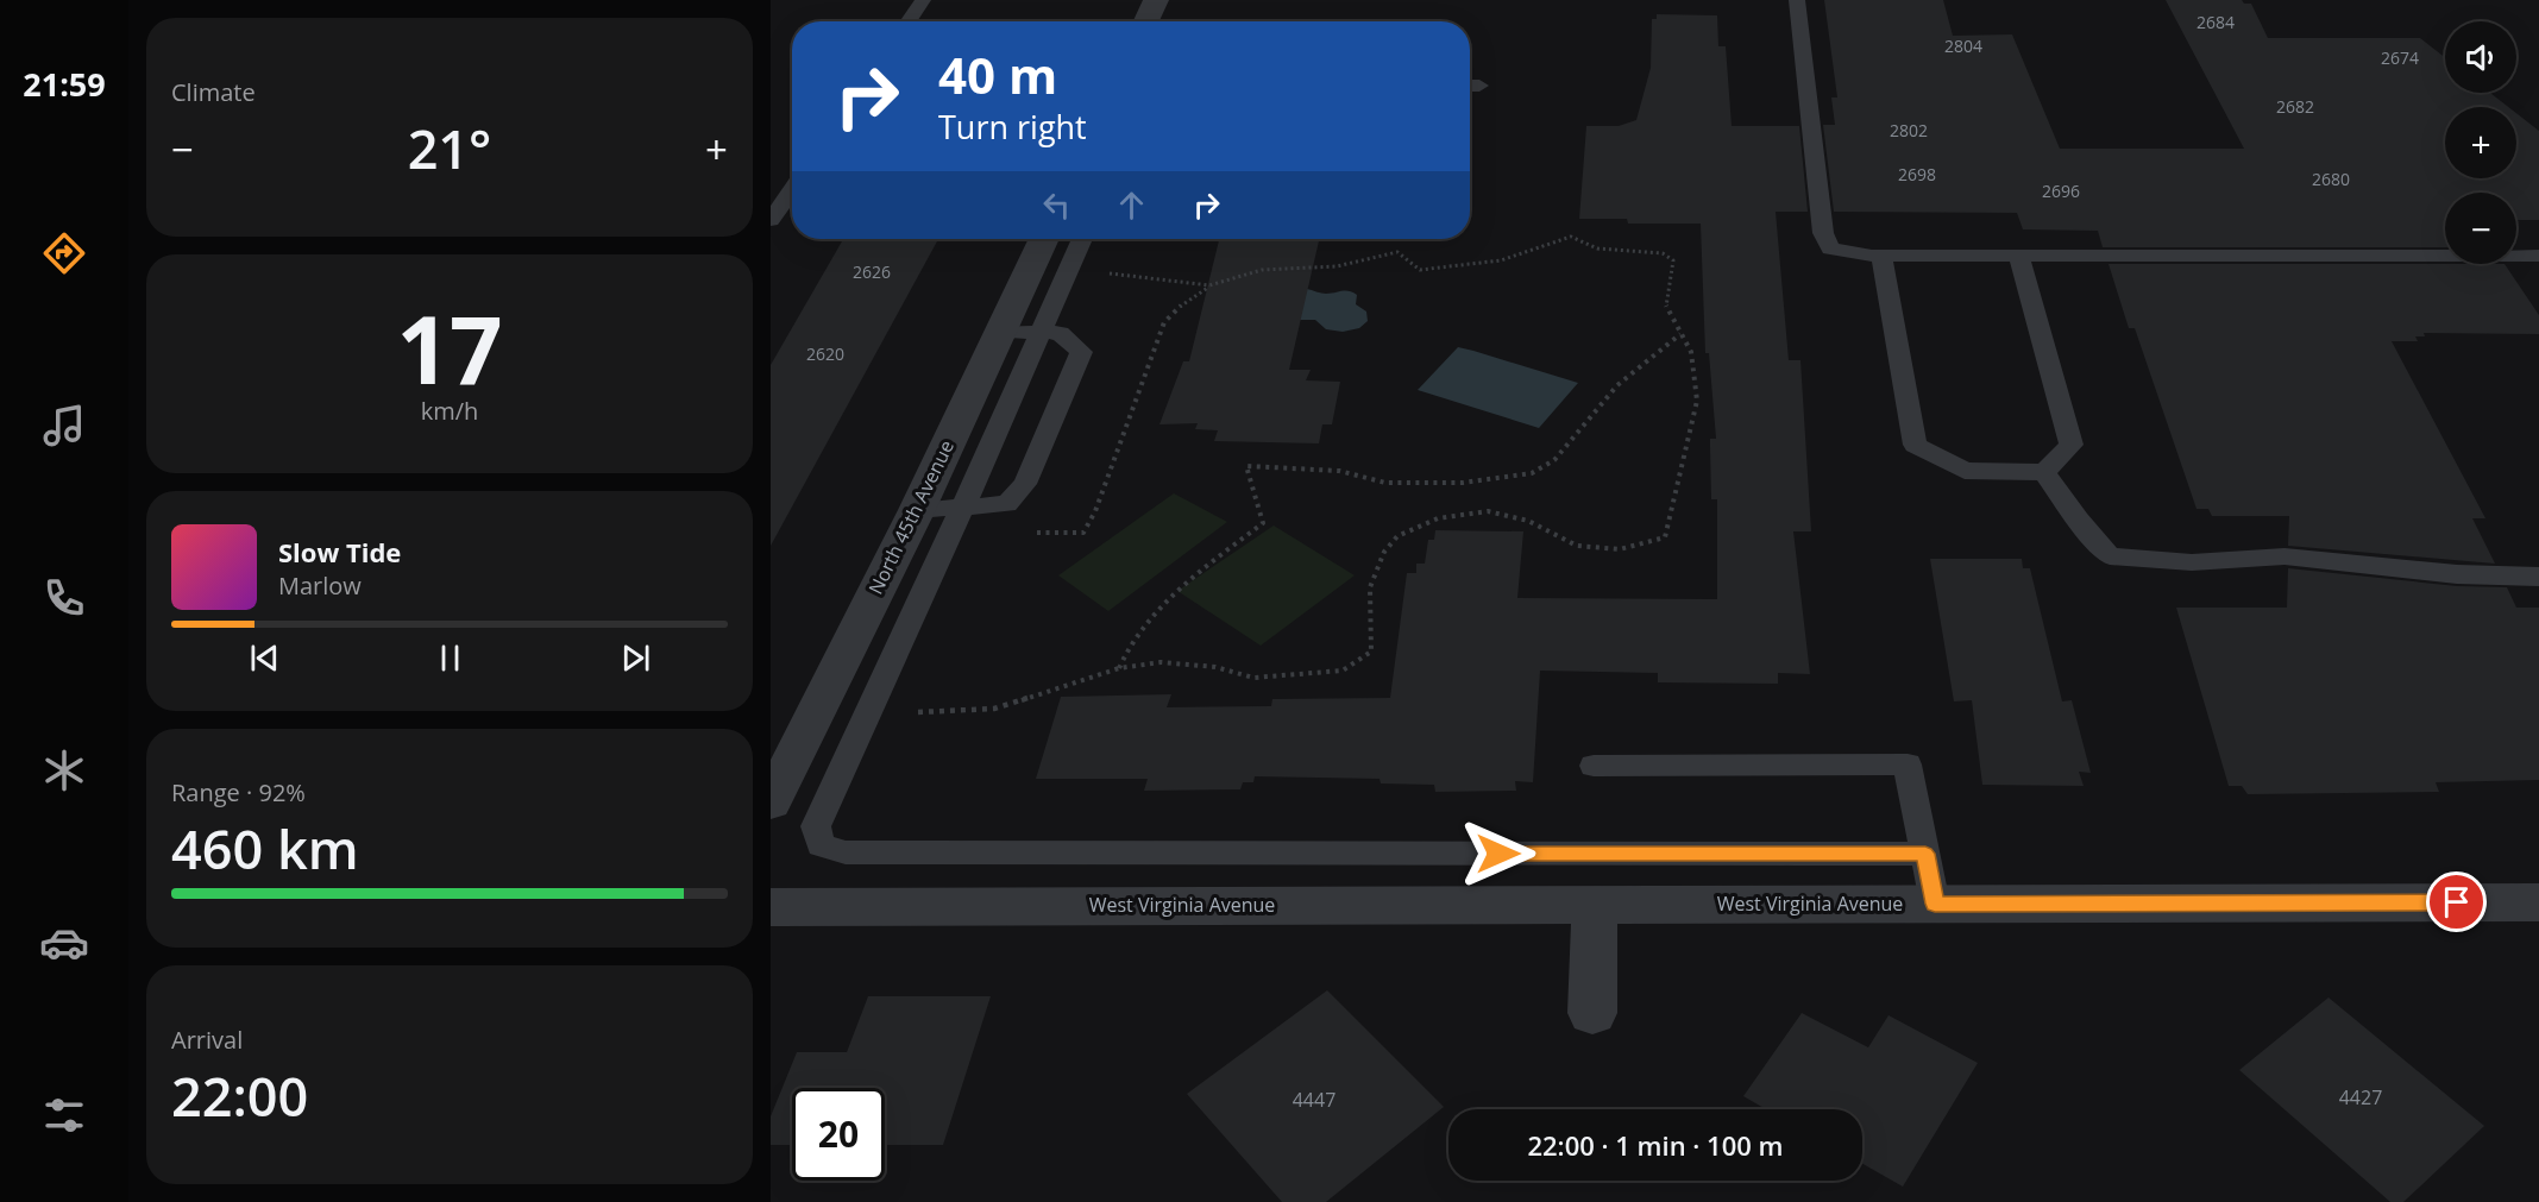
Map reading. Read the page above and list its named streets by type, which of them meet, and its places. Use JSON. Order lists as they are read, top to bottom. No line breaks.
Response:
{"streets":{"street":["North 45th Avenue","West Virginia Avenue"]},"house_numbers":["2684","2804","2674","2682","2802","2698","2680","2696","2626","2620","4427","4447"],"page":{"tabs":"21:59","tile":["Climate",["17","km/h"],["Range · 92%","460 km"],["Arrival","22:00"]],"map_buttons":["+","−"],"turn":["40 m","Turn right"],"heat":["−","21°","+"],"song":["Slow Tide","Marlow"],"limit":"20","trip":"22:00 · 1 min · 100 m"}}
